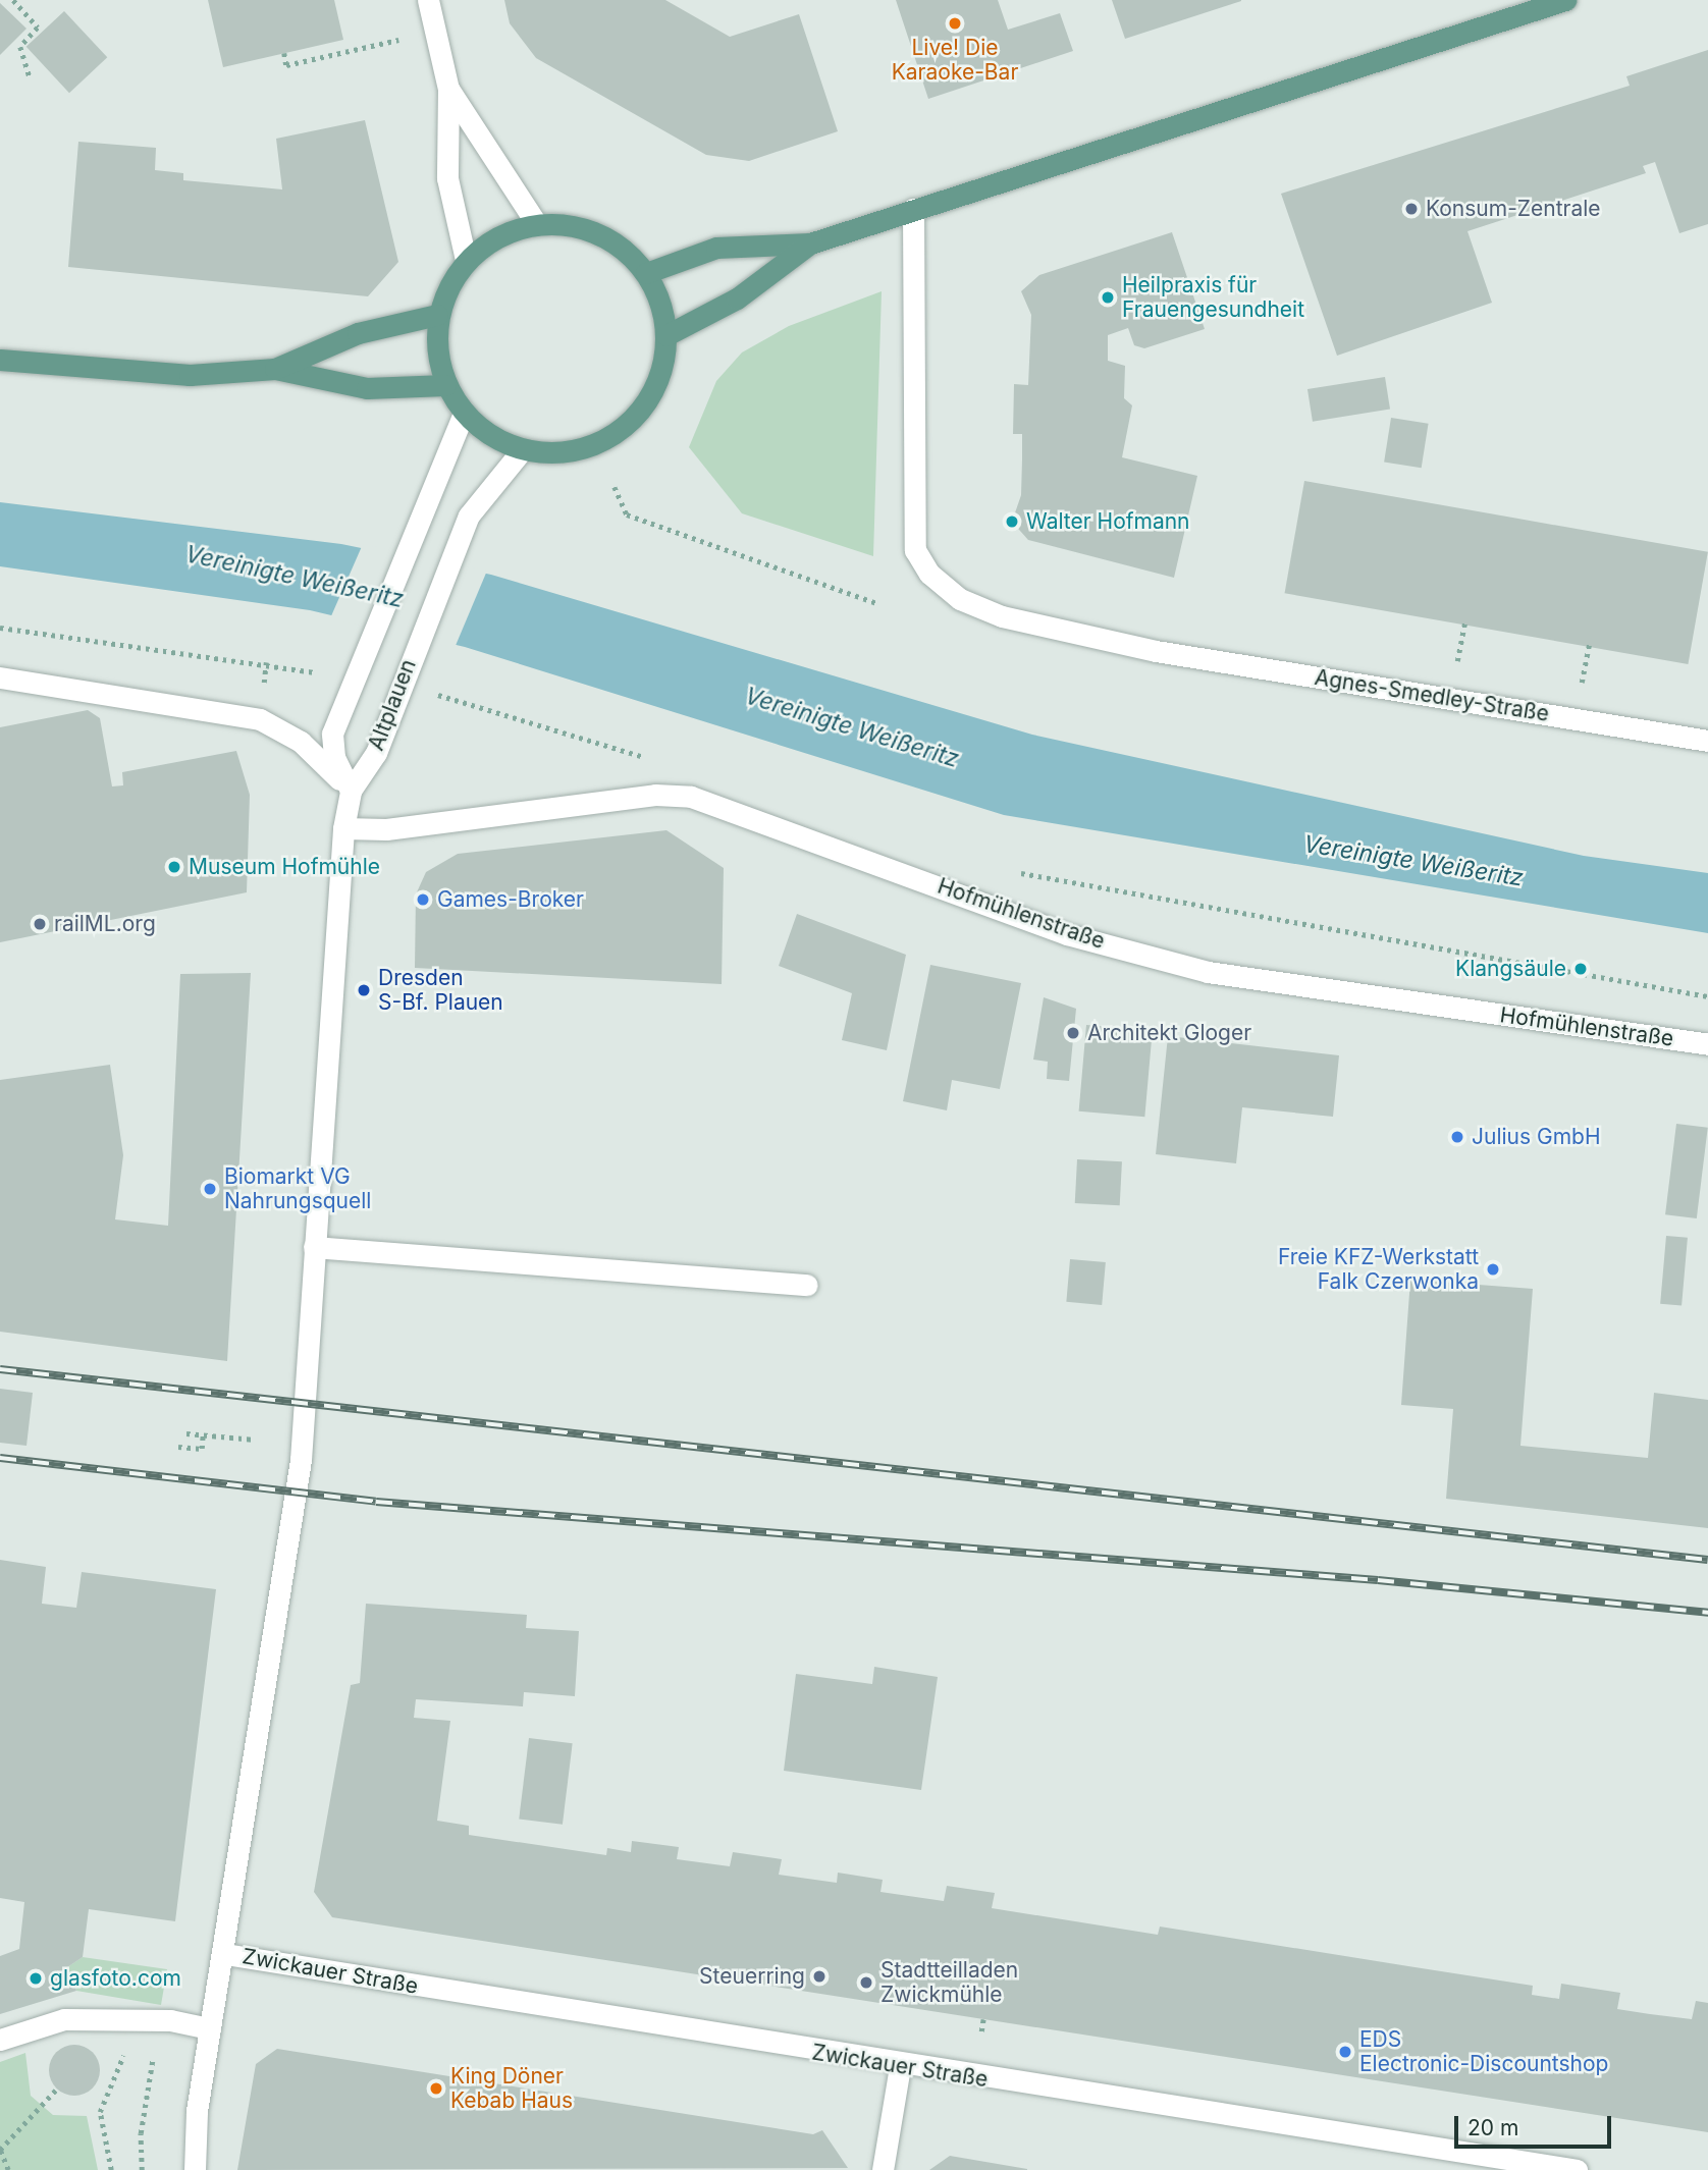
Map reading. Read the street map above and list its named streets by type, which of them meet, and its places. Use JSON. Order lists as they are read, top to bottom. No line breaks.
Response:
{"streets":{"street":["Agnes-Smedley-Straße","Altplauen","Hofmühlenstraße","Zwickauer Straße"]},"water":["Vereinigte Weißeritz"],"places":["Live! Die Karaoke-Bar","Konsum-Zentrale","Heilpraxis für Frauengesundheit","Walter Hofmann","Museum Hofmühle","Games-Broker","railML.org","Klangsäule","Dresden S-Bf. Plauen","Architekt Gloger","Julius GmbH","Biomarkt VG Nahrungsquell","Freie KFZ-Werkstatt Falk Czerwonka","Steuerring","glasfoto.com","Stadtteilladen Zwickmühle","EDS Electronic-Discountshop","King Döner Kebab Haus"],"scale_bar":"20 m"}
